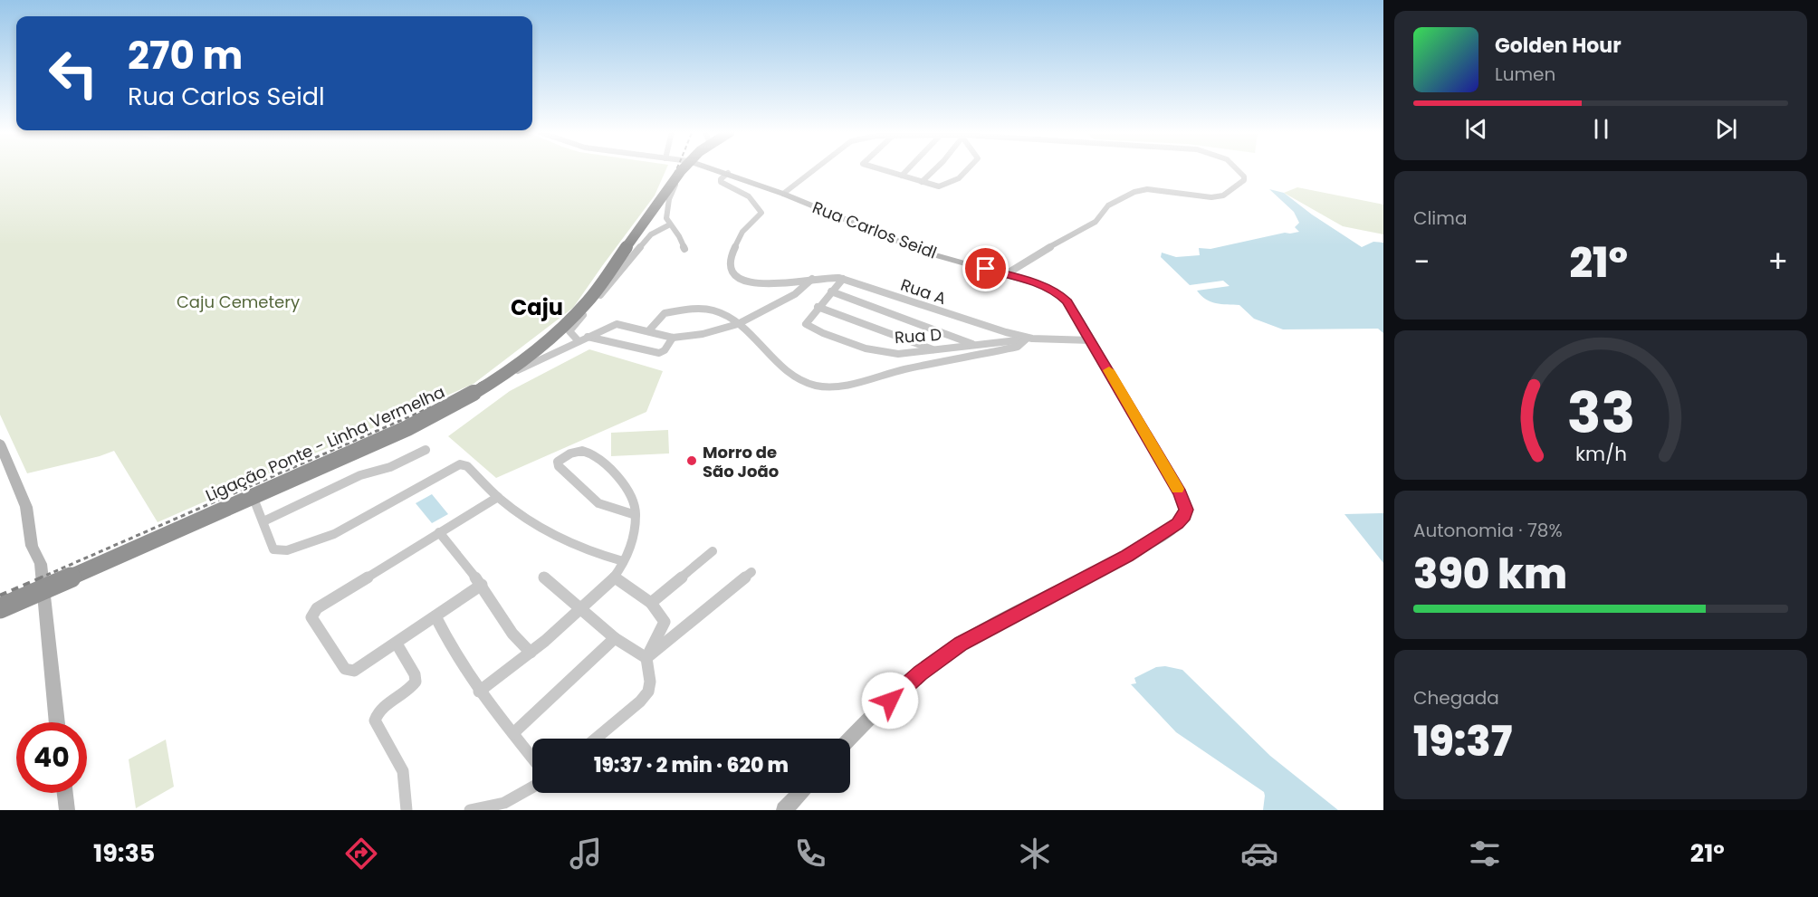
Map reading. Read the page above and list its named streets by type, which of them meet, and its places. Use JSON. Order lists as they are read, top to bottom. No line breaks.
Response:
{"streets":{"highway":["Ligação Ponte - Linha Vermelha"],"street":["Rua Carlos Seidl","Rua A","Rua D"]},"crossings":[["Rua Carlos Seidl","Rua A"],["Rua A","Rua D"]],"districts":["Caju"],"parks":["Caju Cemetery"],"places":["Morro de São João"],"page":{"turn":["270 m","Rua Carlos Seidl"],"song":["Golden Hour","Lumen"],"tile":["Clima",["Autonomia · 78%","390 km"],["Chegada","19:37"]],"heat":["−","21°","+"],"limit":"40","trip":"19:37 · 2 min · 620 m","tabs":["19:35","21°"],"gauge":["33","km/h"]}}
